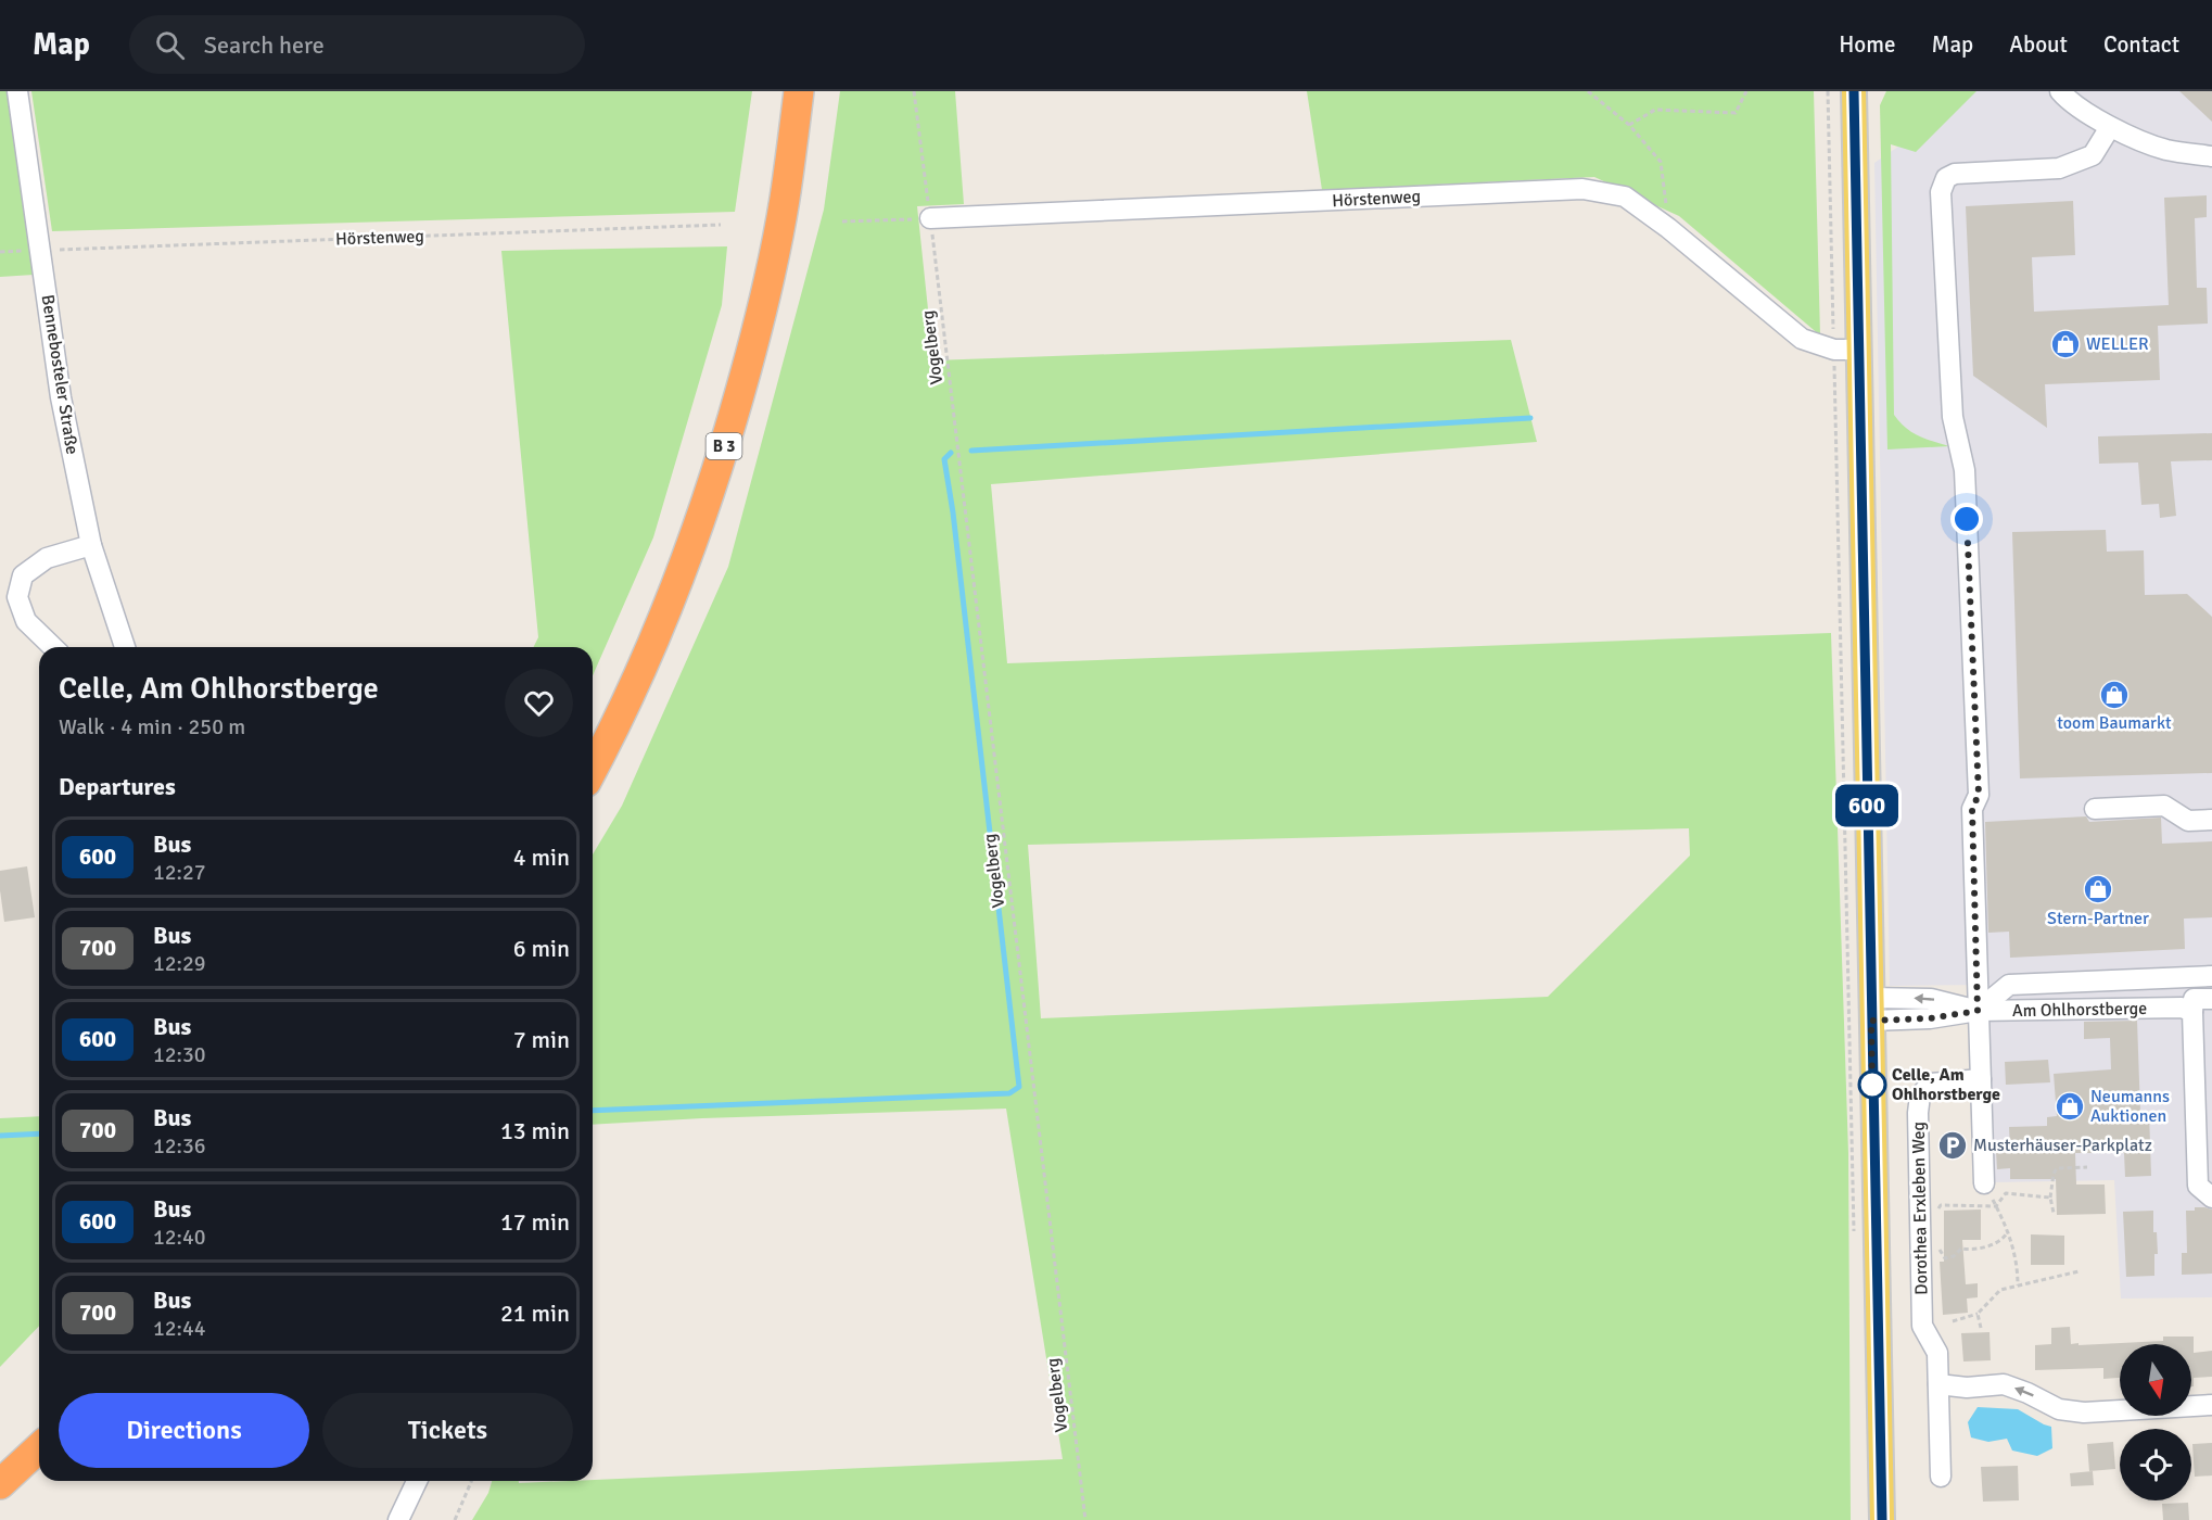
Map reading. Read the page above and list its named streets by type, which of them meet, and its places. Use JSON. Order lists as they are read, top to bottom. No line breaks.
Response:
{"streets":{"highway":["B 3"],"street":["Hörstenweg","Bennebosteler Straße","Am Ohlhorstberge","Dorothea Erxleben Weg"],"path":["Vogelberg"]},"crossings":[["Hörstenweg","Vogelberg"],["Hörstenweg","Bennebosteler Straße"]],"places":{"shop":["WELLER","toom Baumarkt","Stern-Partner","Neumanns Auktionen"],"other":["Celle, Am Ohlhorstberge"],"parking":["Musterhäuser-Parkplatz"]},"lines":["bus line 600"],"north":"bottom","page":{"header":"Map","search":"Search here","nav":["Home","Map","About","Contact"],"on_map":"600","heading":[["Celle, Am Ohlhorstberge","Walk · 4 min · 250 m"],"Departures"],"list":[{"mark":"600","name":"Bus","note":"12:27","value":"4 min"},{"mark":"700","name":"Bus","note":"12:29","value":"6 min"},{"mark":"600","name":"Bus","note":"12:30","value":"7 min"},{"mark":"700","name":"Bus","note":"12:36","value":"13 min"},{"mark":"600","name":"Bus","note":"12:40","value":"17 min"},{"mark":"700","name":"Bus","note":"12:44","value":"21 min"}],"buttons":["Directions","Tickets"]}}
